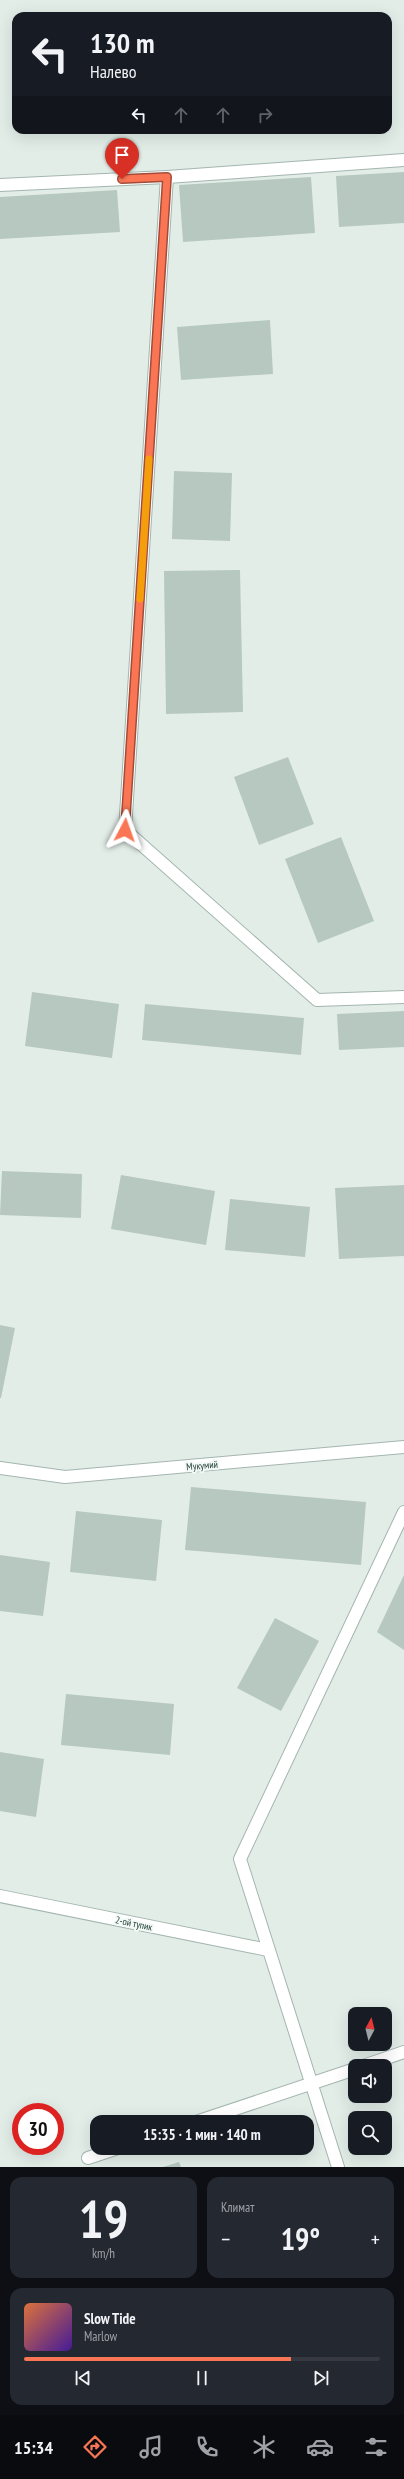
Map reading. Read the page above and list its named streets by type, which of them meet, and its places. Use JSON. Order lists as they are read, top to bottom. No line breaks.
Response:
{"streets":{"street":["Мукумий","2-ой тупик"]},"north":"top","page":{"turn":["130 m","Налево"],"limit":"30","trip":"15:35 · 1 мин · 140 m","tile":[["19","km/h"],"Климат"],"heat":["−","19°","+"],"song":["Slow Tide","Marlow"],"tabs":"15:34"}}
